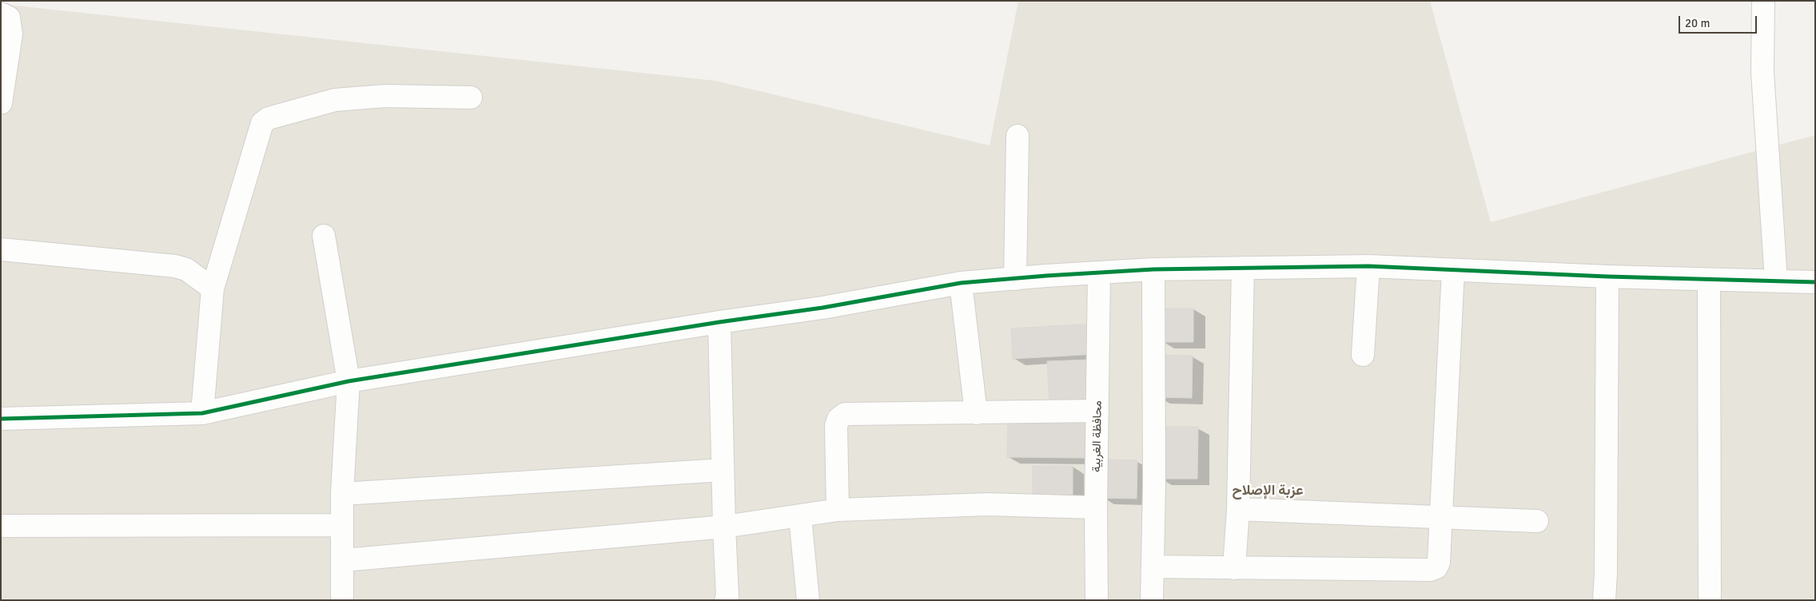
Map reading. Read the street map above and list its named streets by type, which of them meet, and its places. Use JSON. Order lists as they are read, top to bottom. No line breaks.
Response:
{"streets":{"street":["محافظة الغربية"]},"districts":["عزبة الإصلاح"],"scale_bar":"20 m"}
